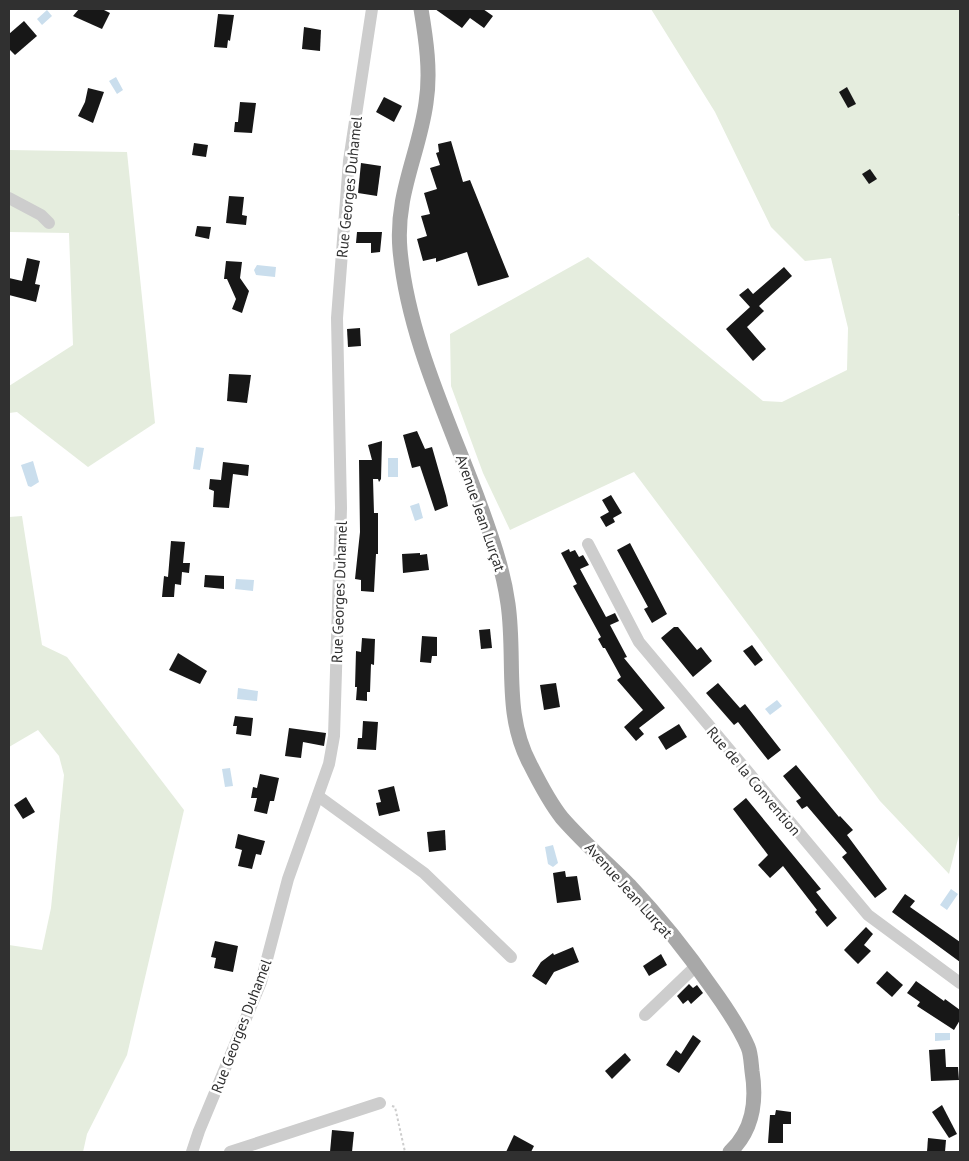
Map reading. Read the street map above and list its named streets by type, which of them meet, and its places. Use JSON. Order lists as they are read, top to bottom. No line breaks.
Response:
{"streets":{"main road":["Avenue Jean Lurçat"],"street":["Rue Georges Duhamel","Rue de la Convention"]}}
